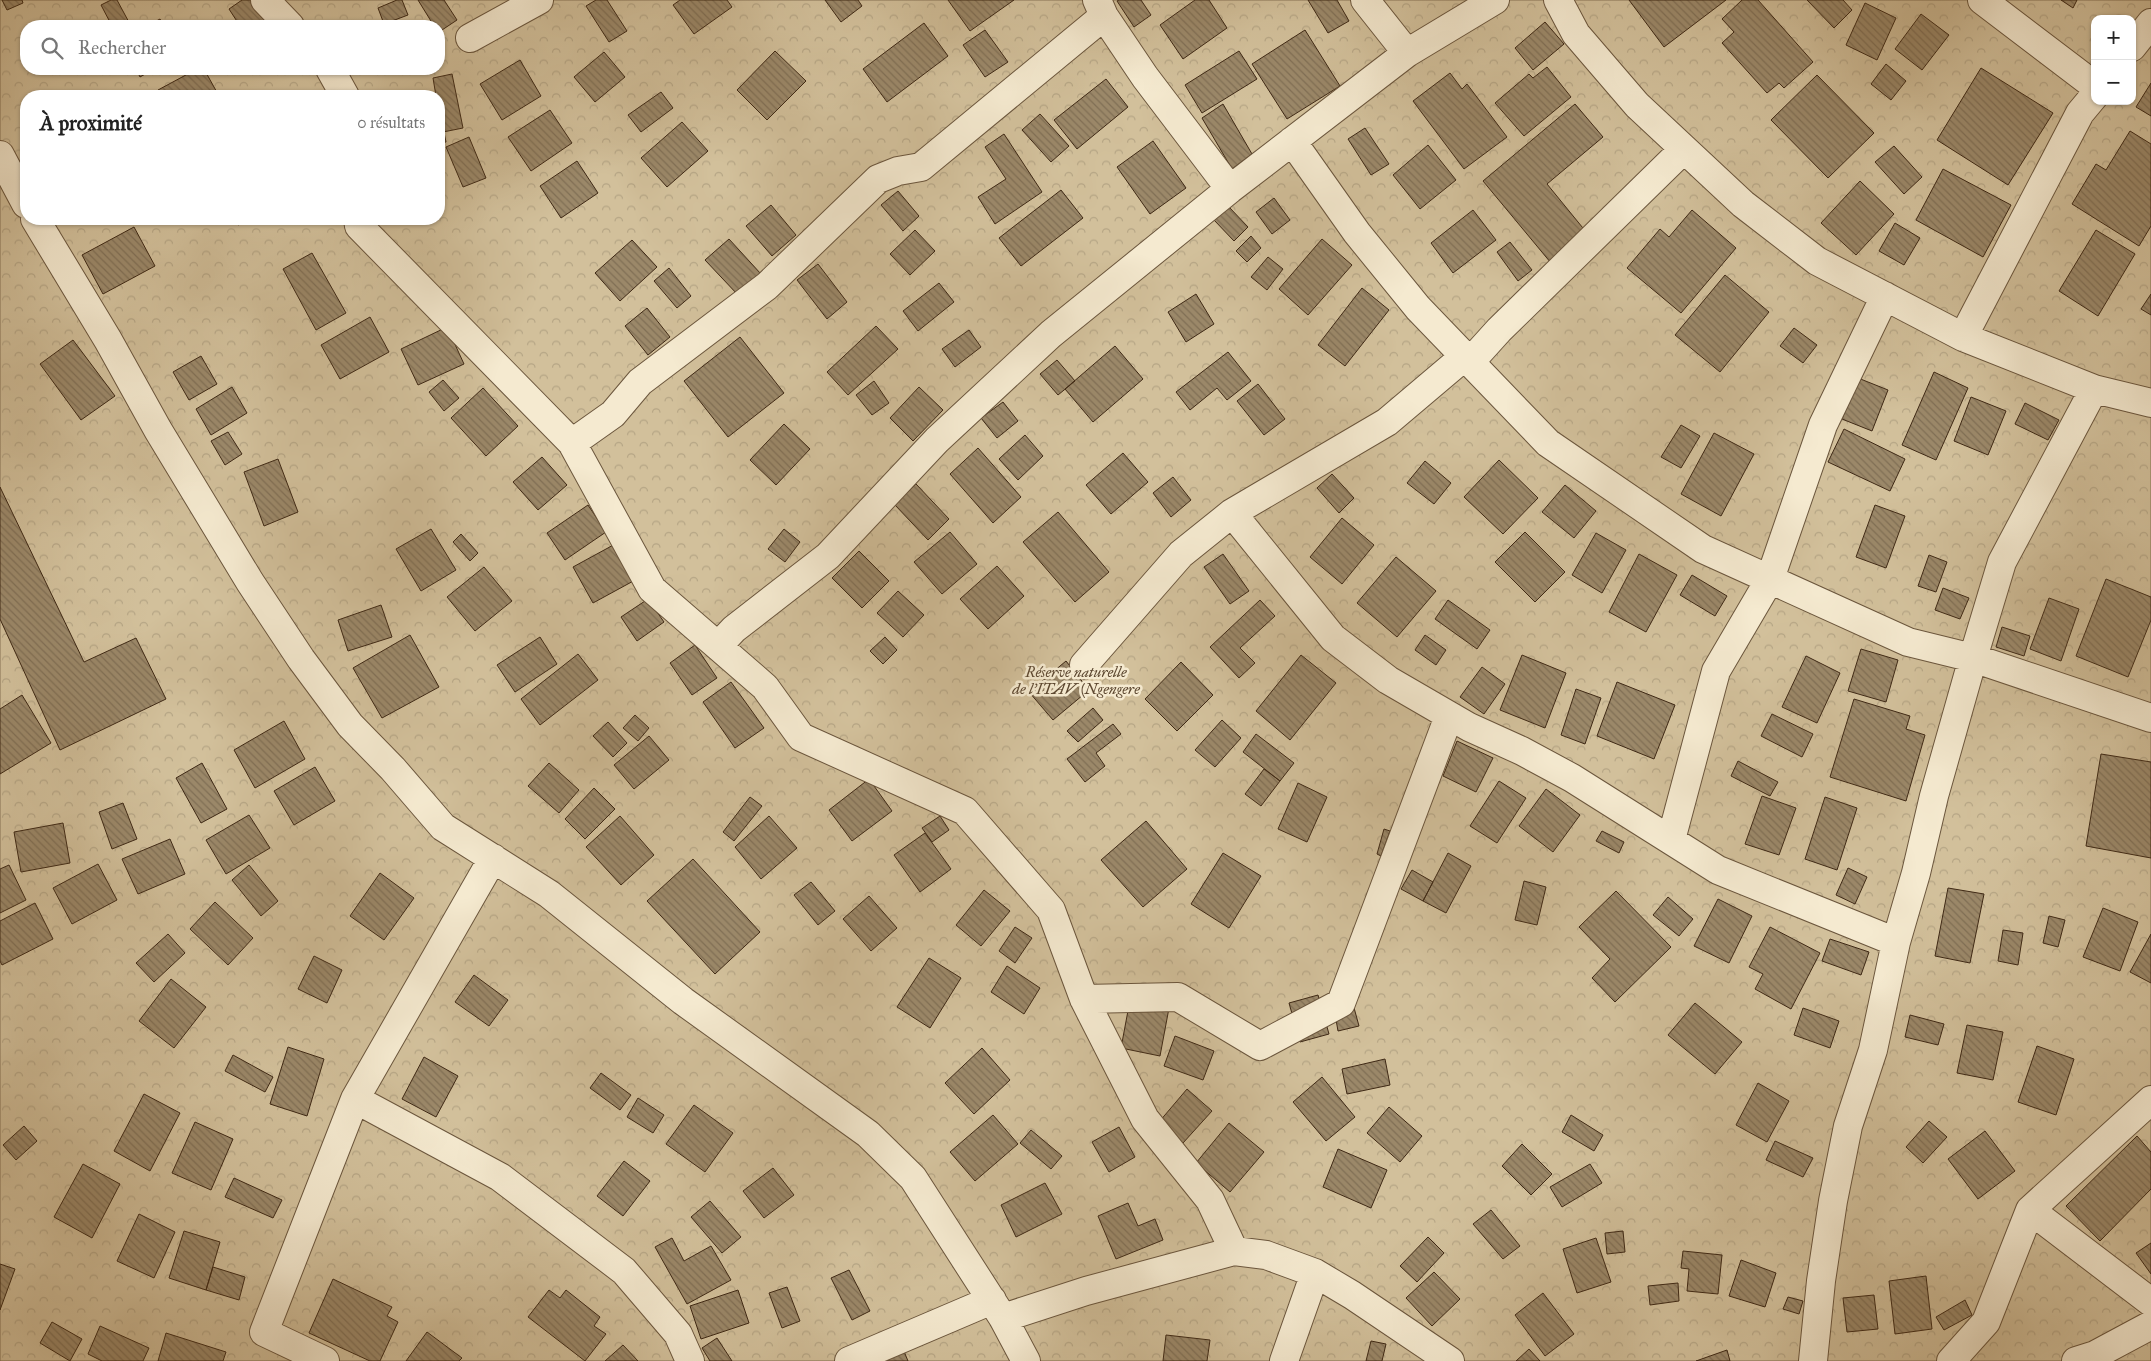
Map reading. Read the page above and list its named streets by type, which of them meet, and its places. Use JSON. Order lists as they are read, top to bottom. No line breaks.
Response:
{"parks":["Réserve naturelle de l'ITAV (Ngengere"],"page":{"map_buttons":["+","−"],"search":"Rechercher","heading":["À proximité","0 résultats"]}}
